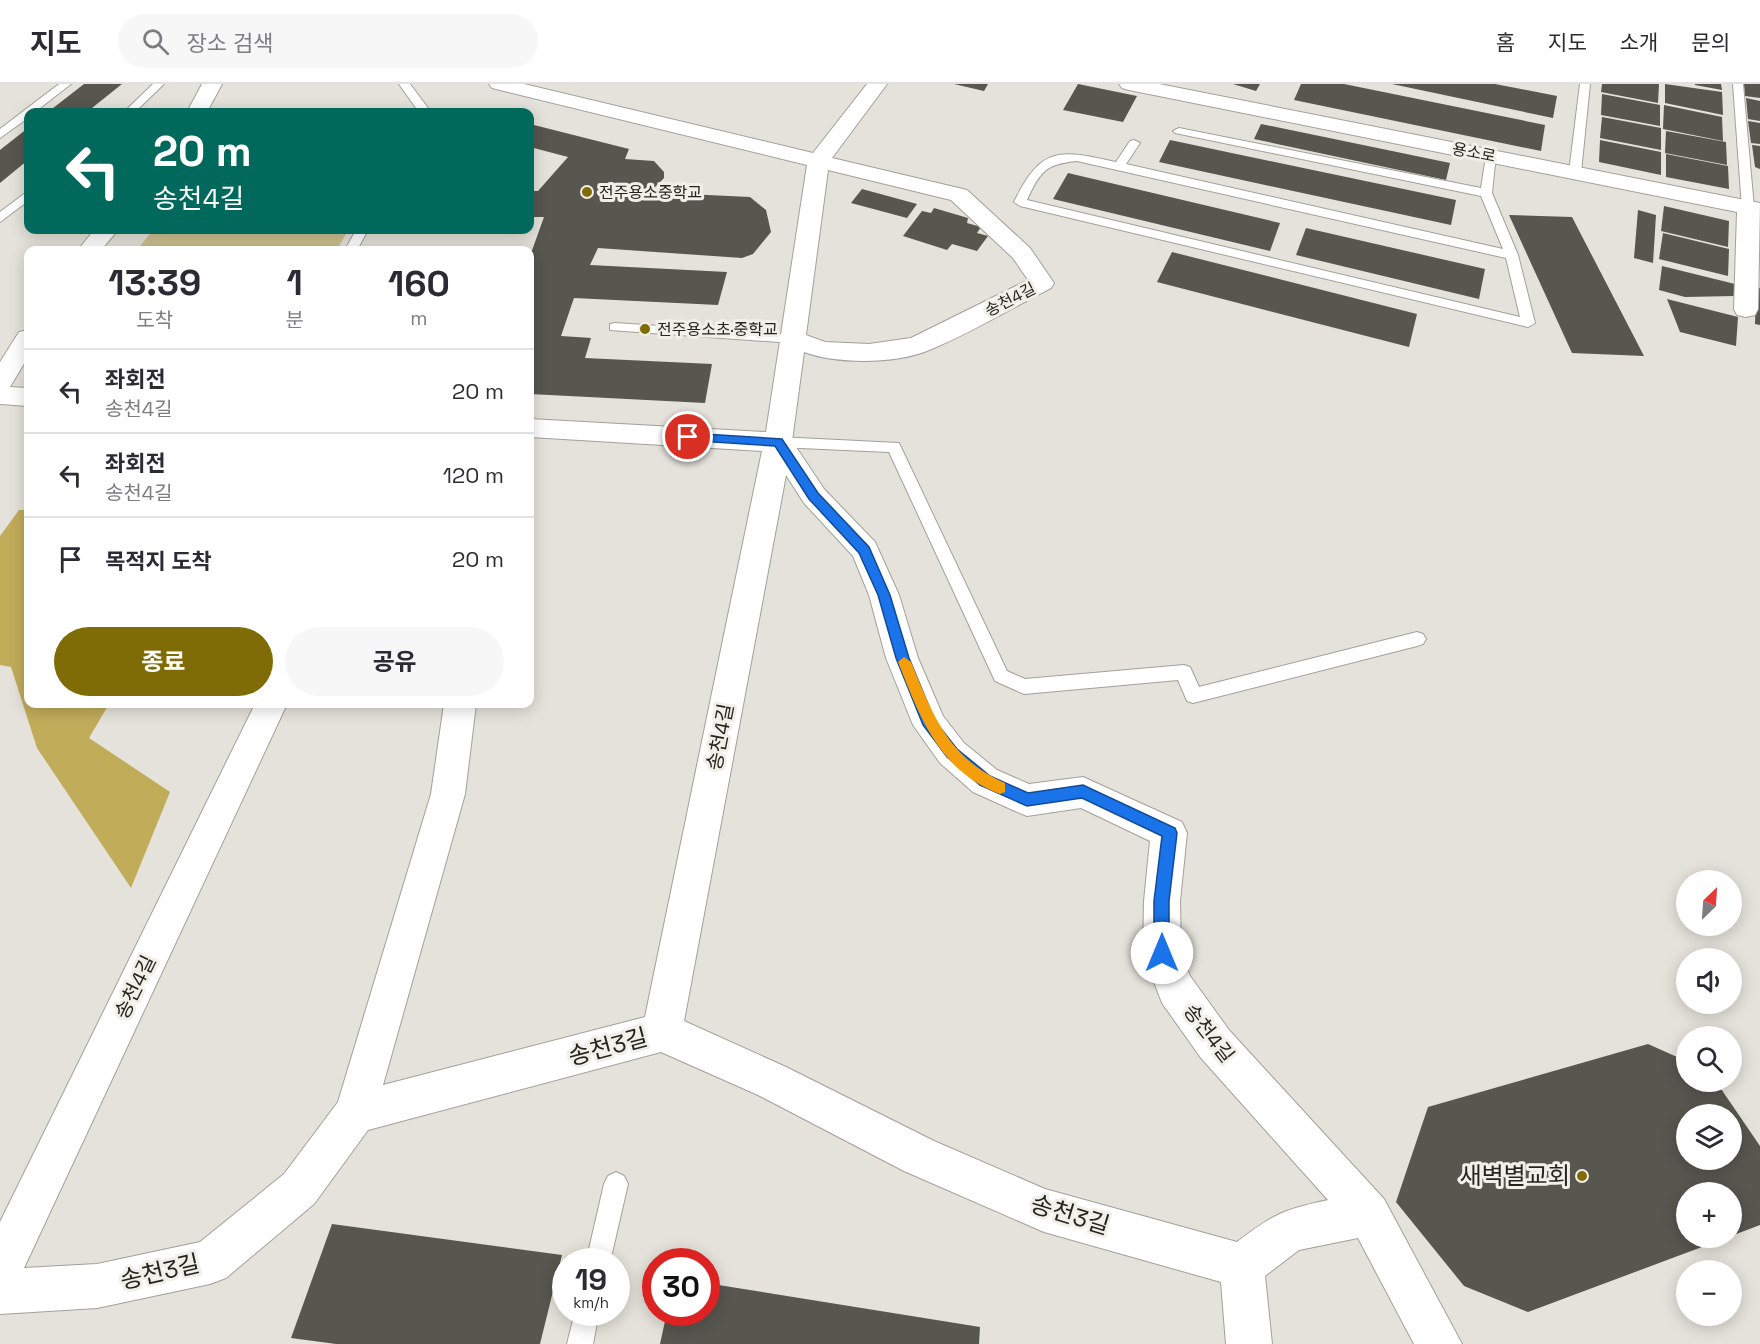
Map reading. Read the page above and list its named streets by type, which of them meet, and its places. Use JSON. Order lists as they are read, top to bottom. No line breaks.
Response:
{"streets":{"street":["용소로","송천4길","송천3길"]},"crossings":[["송천4길","송천3길"]],"places":["전주용소중학교","전주용소초·중학교","새벽별교회"],"north":"top right","page":{"header":"지도","search":"장소 검색","nav":["홈","지도","소개","문의"],"turn":["20 m","송천4길"],"eta":["13:39","도착","1","분","160","m"],"list":[{"name":"좌회전","note":"송천4길","value":"20 m"},{"name":"좌회전","note":"송천4길","value":"120 m"},{"name":"목적지 도착","value":"20 m"}],"buttons":["종료","공유"],"map_buttons":["+","−"],"speed":"19 km/h","limit":"30"}}
